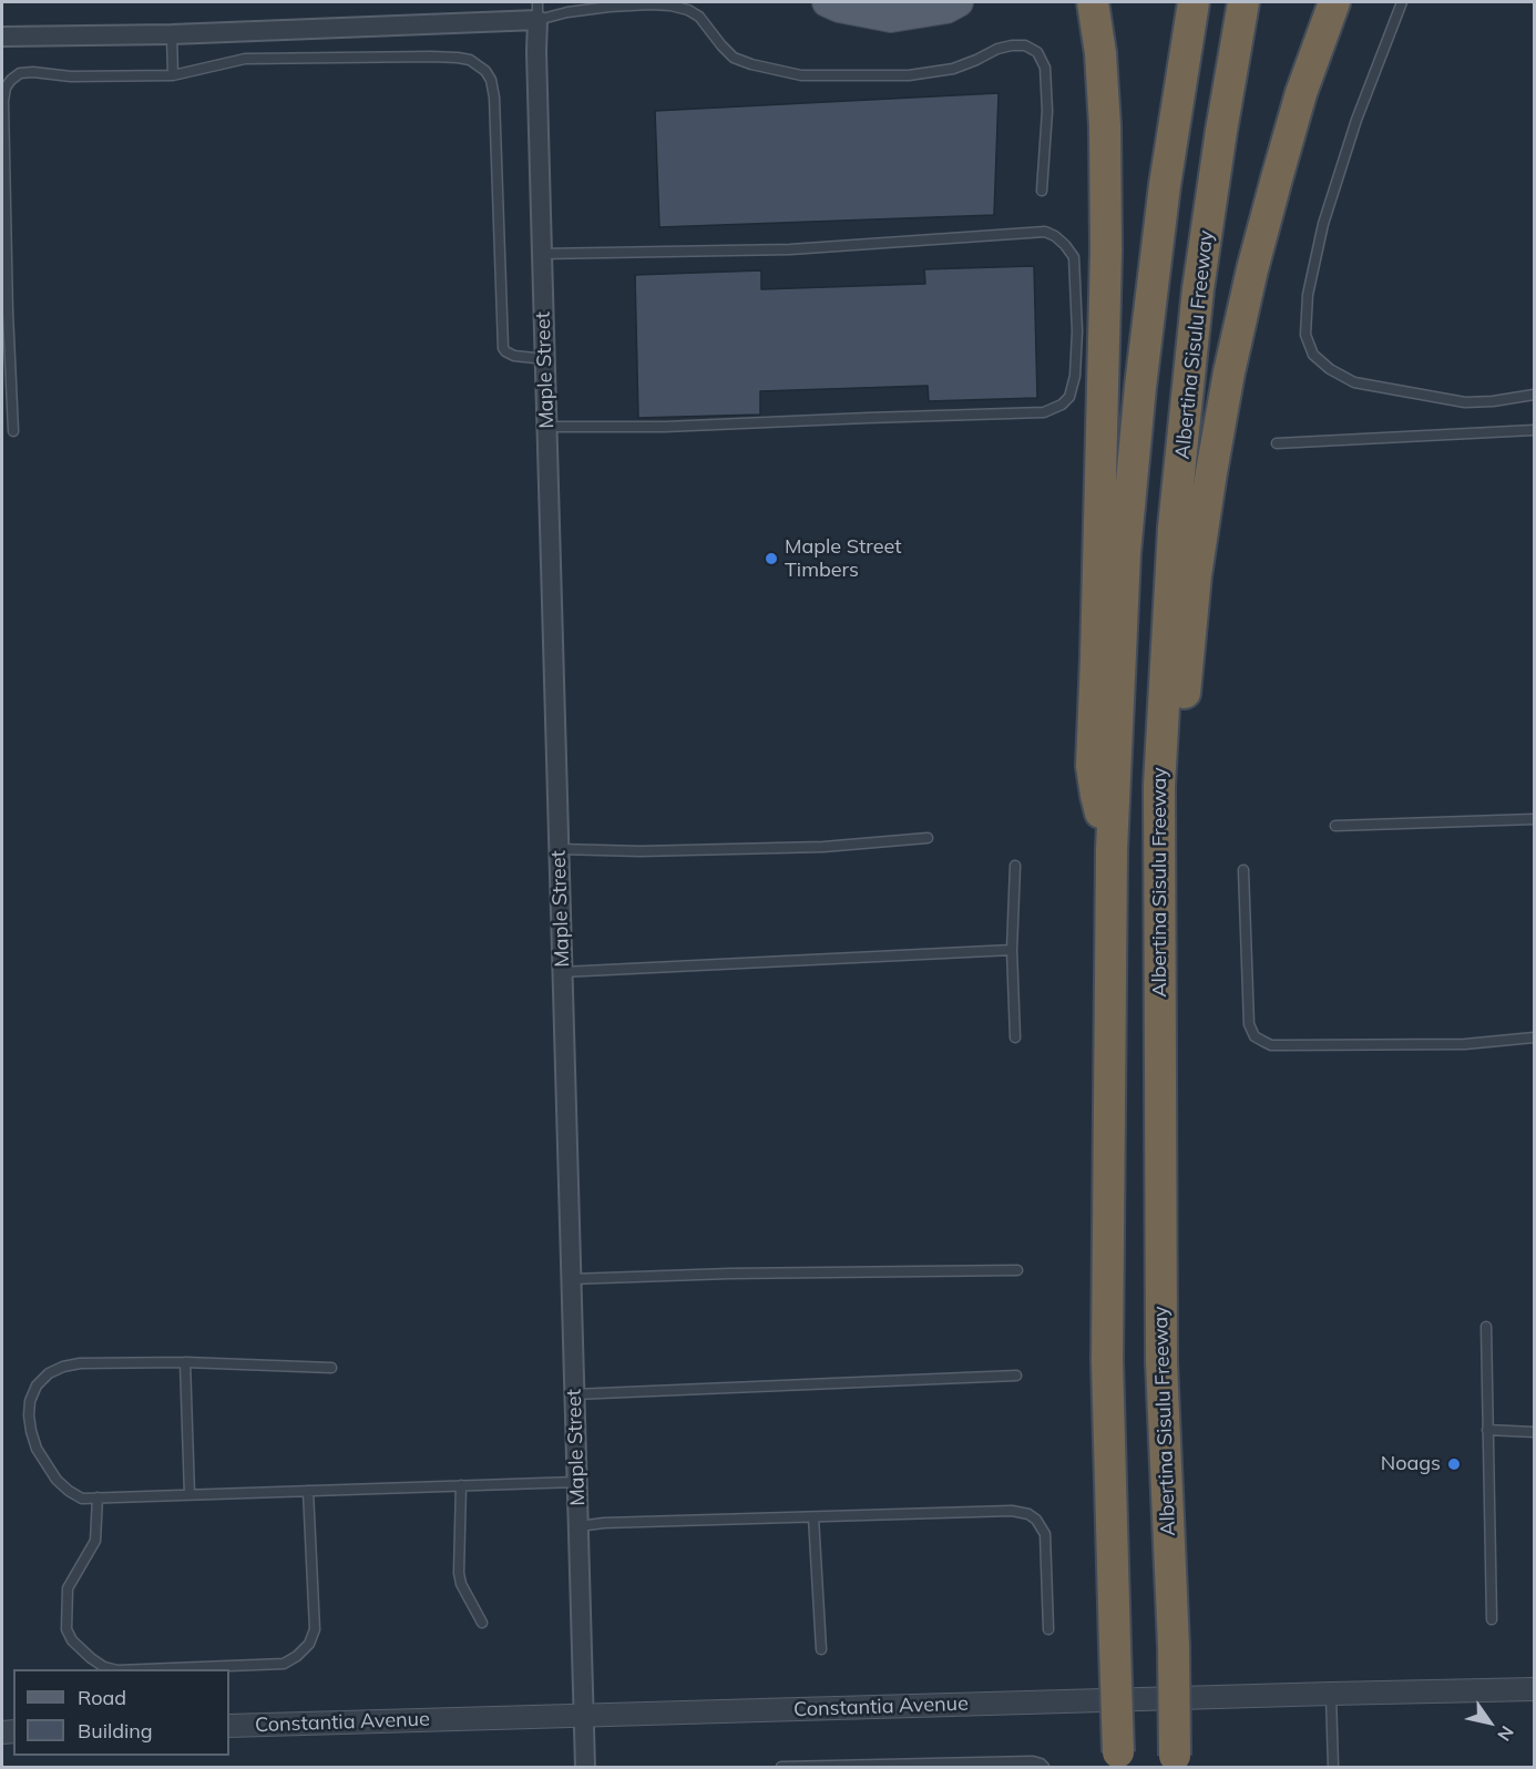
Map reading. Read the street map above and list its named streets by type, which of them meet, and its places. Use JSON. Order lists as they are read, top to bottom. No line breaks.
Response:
{"streets":{"highway":["Albertina Sisulu Freeway"],"street":["Maple Street","Constantia Avenue"]},"crossings":[["Maple Street","Constantia Avenue"]],"places":["Maple Street Timbers","Noags"],"legend":["Road","Building"],"north":"bottom right"}
